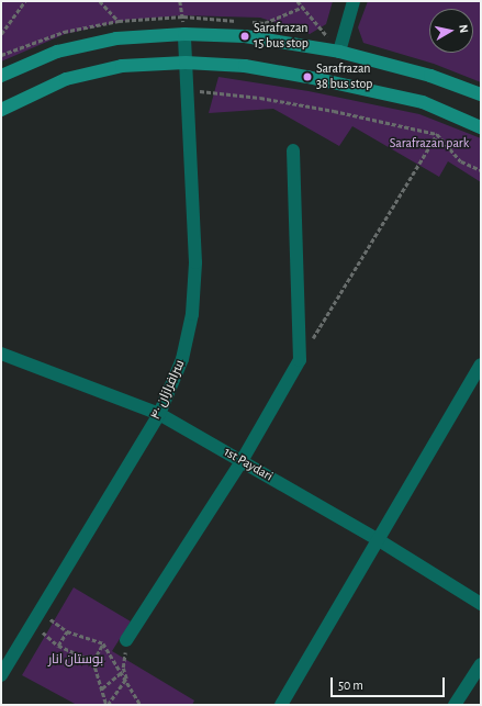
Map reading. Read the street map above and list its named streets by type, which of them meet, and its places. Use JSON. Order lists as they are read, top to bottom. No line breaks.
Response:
{"streets":{"street":["سرافرازان ۴۰","1st Paydari"]},"crossings":[["سرافرازان ۴۰","1st Paydari"]],"parks":["Sarafrazan park","بوستان انار"],"places":["Sarafrazan 15 bus stop","Sarafrazan 38 bus stop"],"scale_bar":"50 m","north":"right"}
